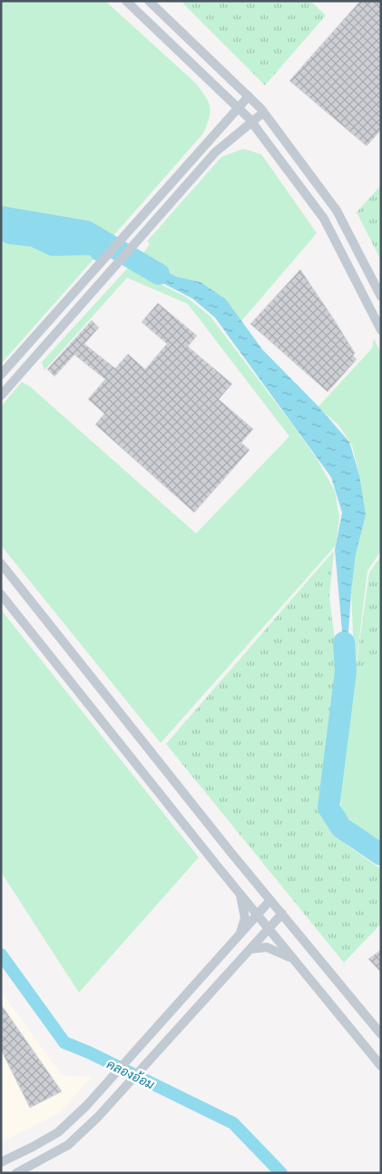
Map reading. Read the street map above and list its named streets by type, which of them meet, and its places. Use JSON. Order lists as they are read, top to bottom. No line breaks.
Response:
{"water":["คลองอ้อม"]}
